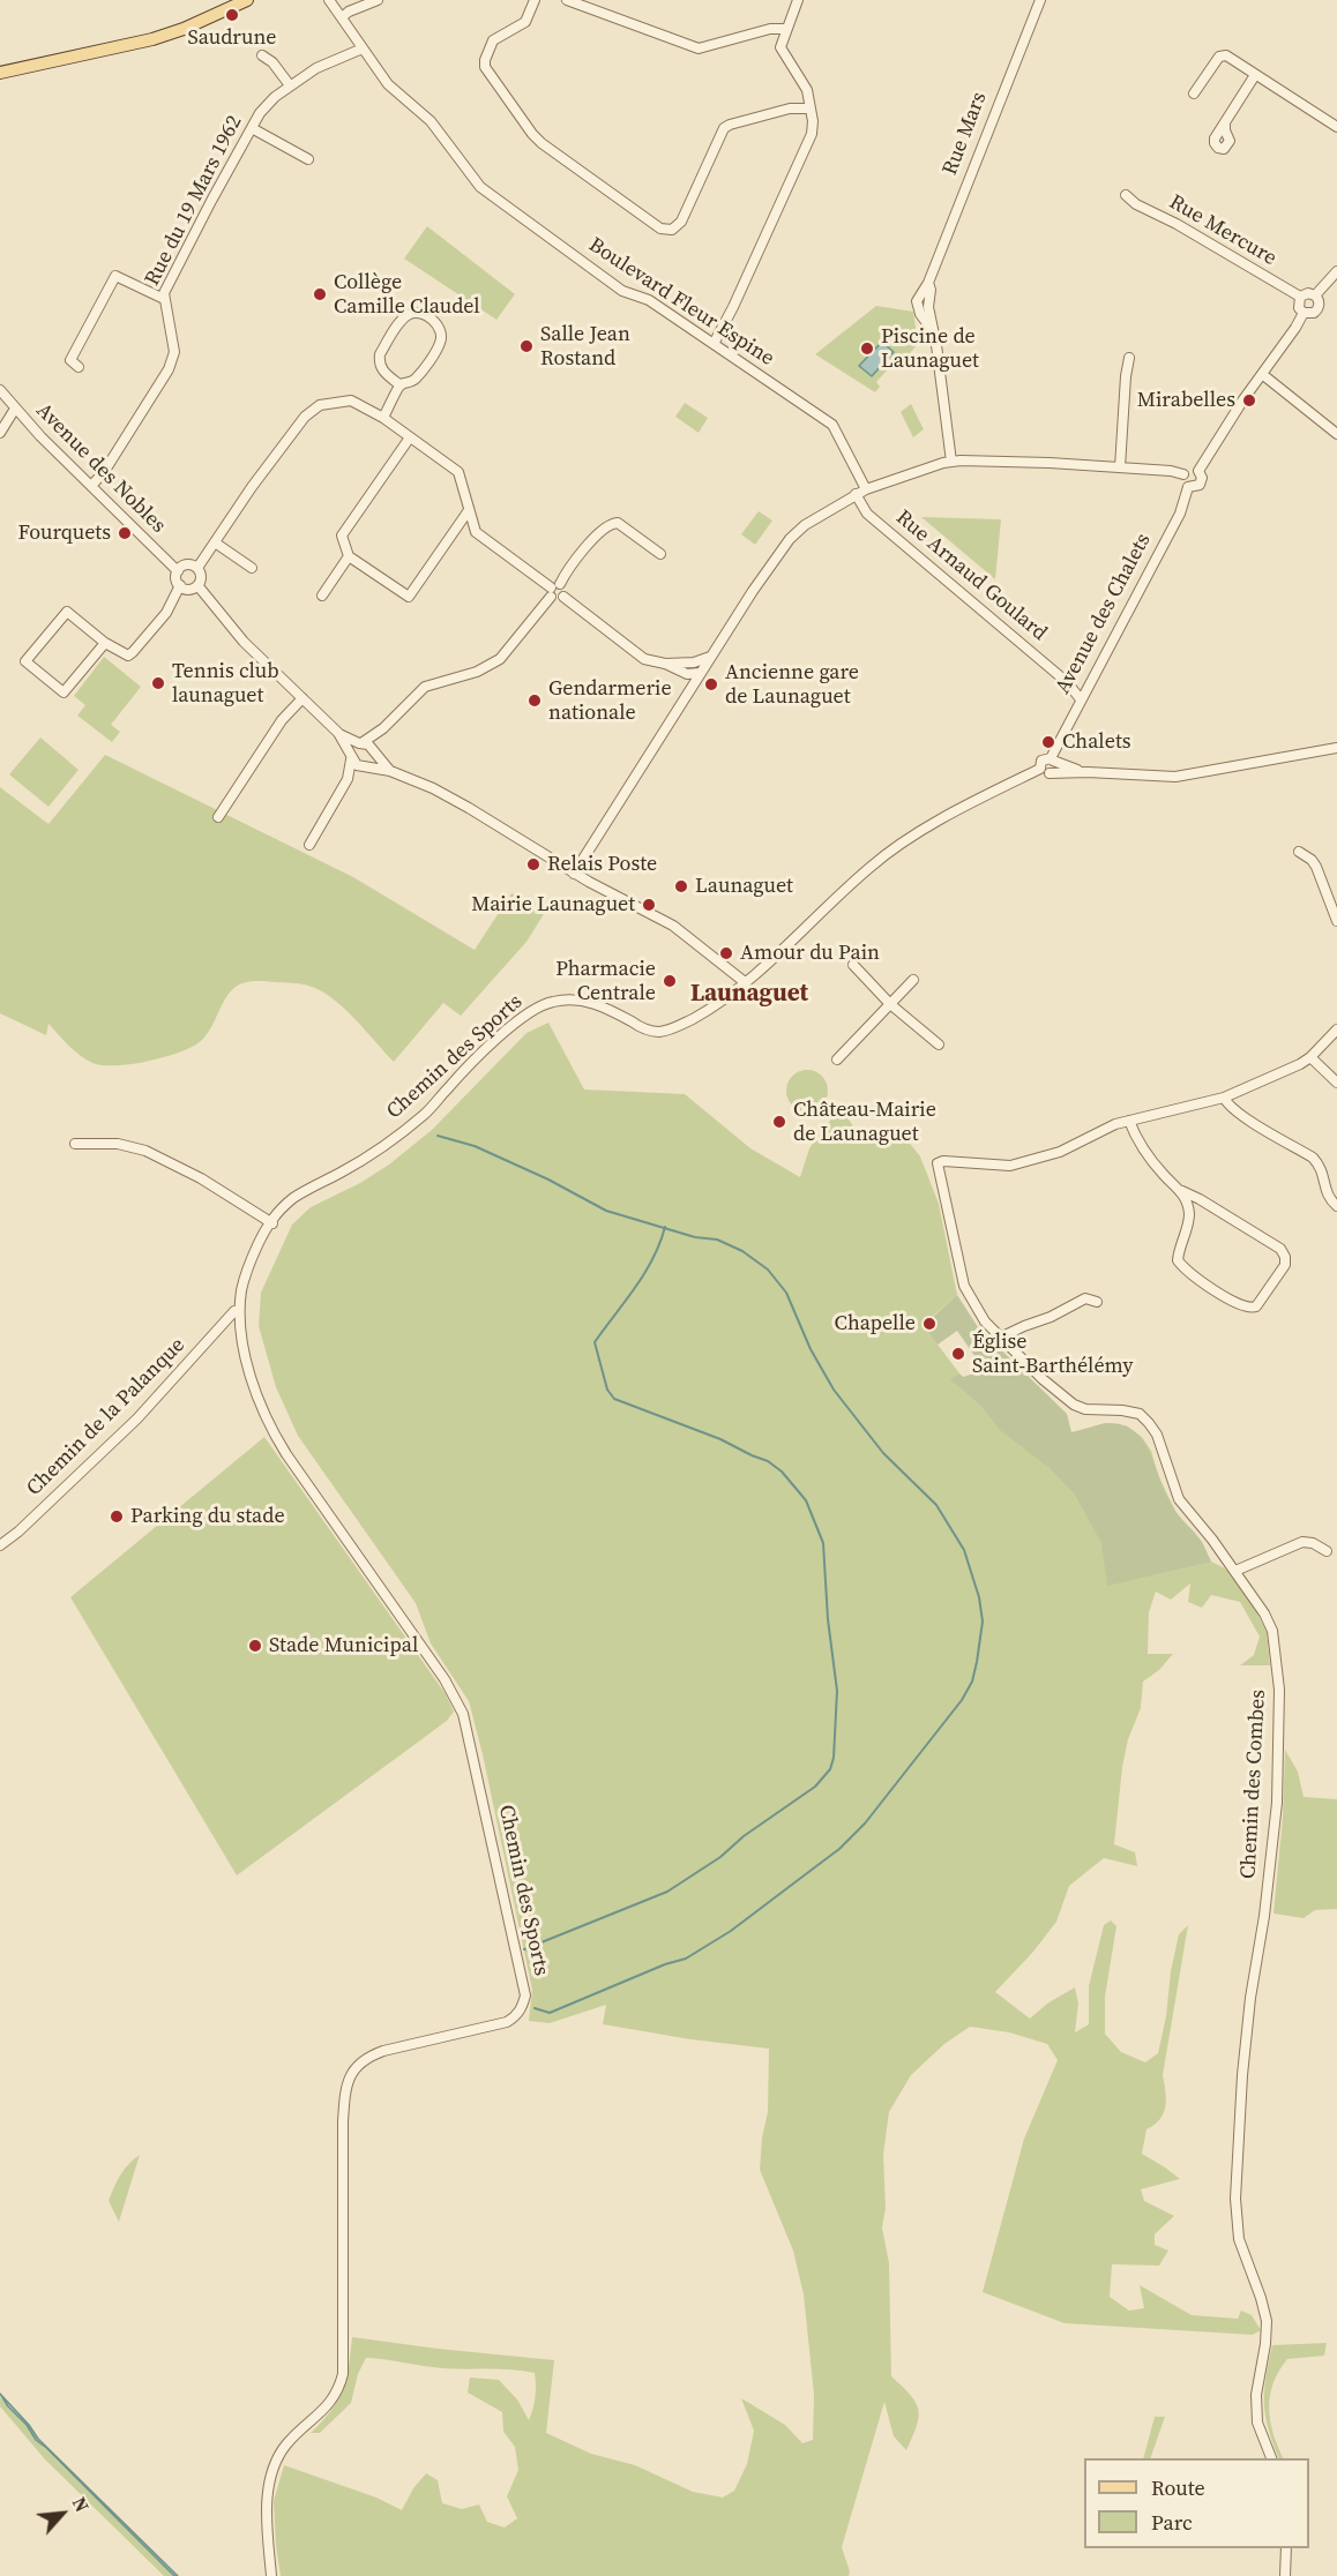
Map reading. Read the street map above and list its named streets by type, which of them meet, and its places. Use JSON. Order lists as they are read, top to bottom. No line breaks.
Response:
{"streets":{"street":["Rue Mars","Rue du 19 Mars 1962","Rue Mercure","Boulevard Fleur Espine","Avenue des Nobles","Rue Arnaud Goulard","Avenue des Chalets","Chemin des Sports","Chemin de la Palanque","Chemin des Combes"]},"crossings":[["Rue du 19 Mars 1962","Boulevard Fleur Espine"],["Rue du 19 Mars 1962","Avenue des Nobles"],["Rue Mercure","Avenue des Chalets"],["Boulevard Fleur Espine","Rue Arnaud Goulard"],["Rue Arnaud Goulard","Avenue des Chalets"],["Avenue des Chalets","Chemin des Sports"]],"districts":["Launaguet"],"places":["Saudrune","Collège Camille Claudel","Salle Jean Rostand","Piscine de Launaguet","Mirabelles","Fourquets","Tennis club launaguet","Ancienne gare de Launaguet","Gendarmerie nationale","Chalets","Relais Poste","Launaguet","Mairie Launaguet","Amour du Pain","Pharmacie Centrale","Château-Mairie de Launaguet","Chapelle","Église Saint-Barthélémy","Parking du stade","Stade Municipal"],"legend":["Route","Parc"],"north":"top right"}
